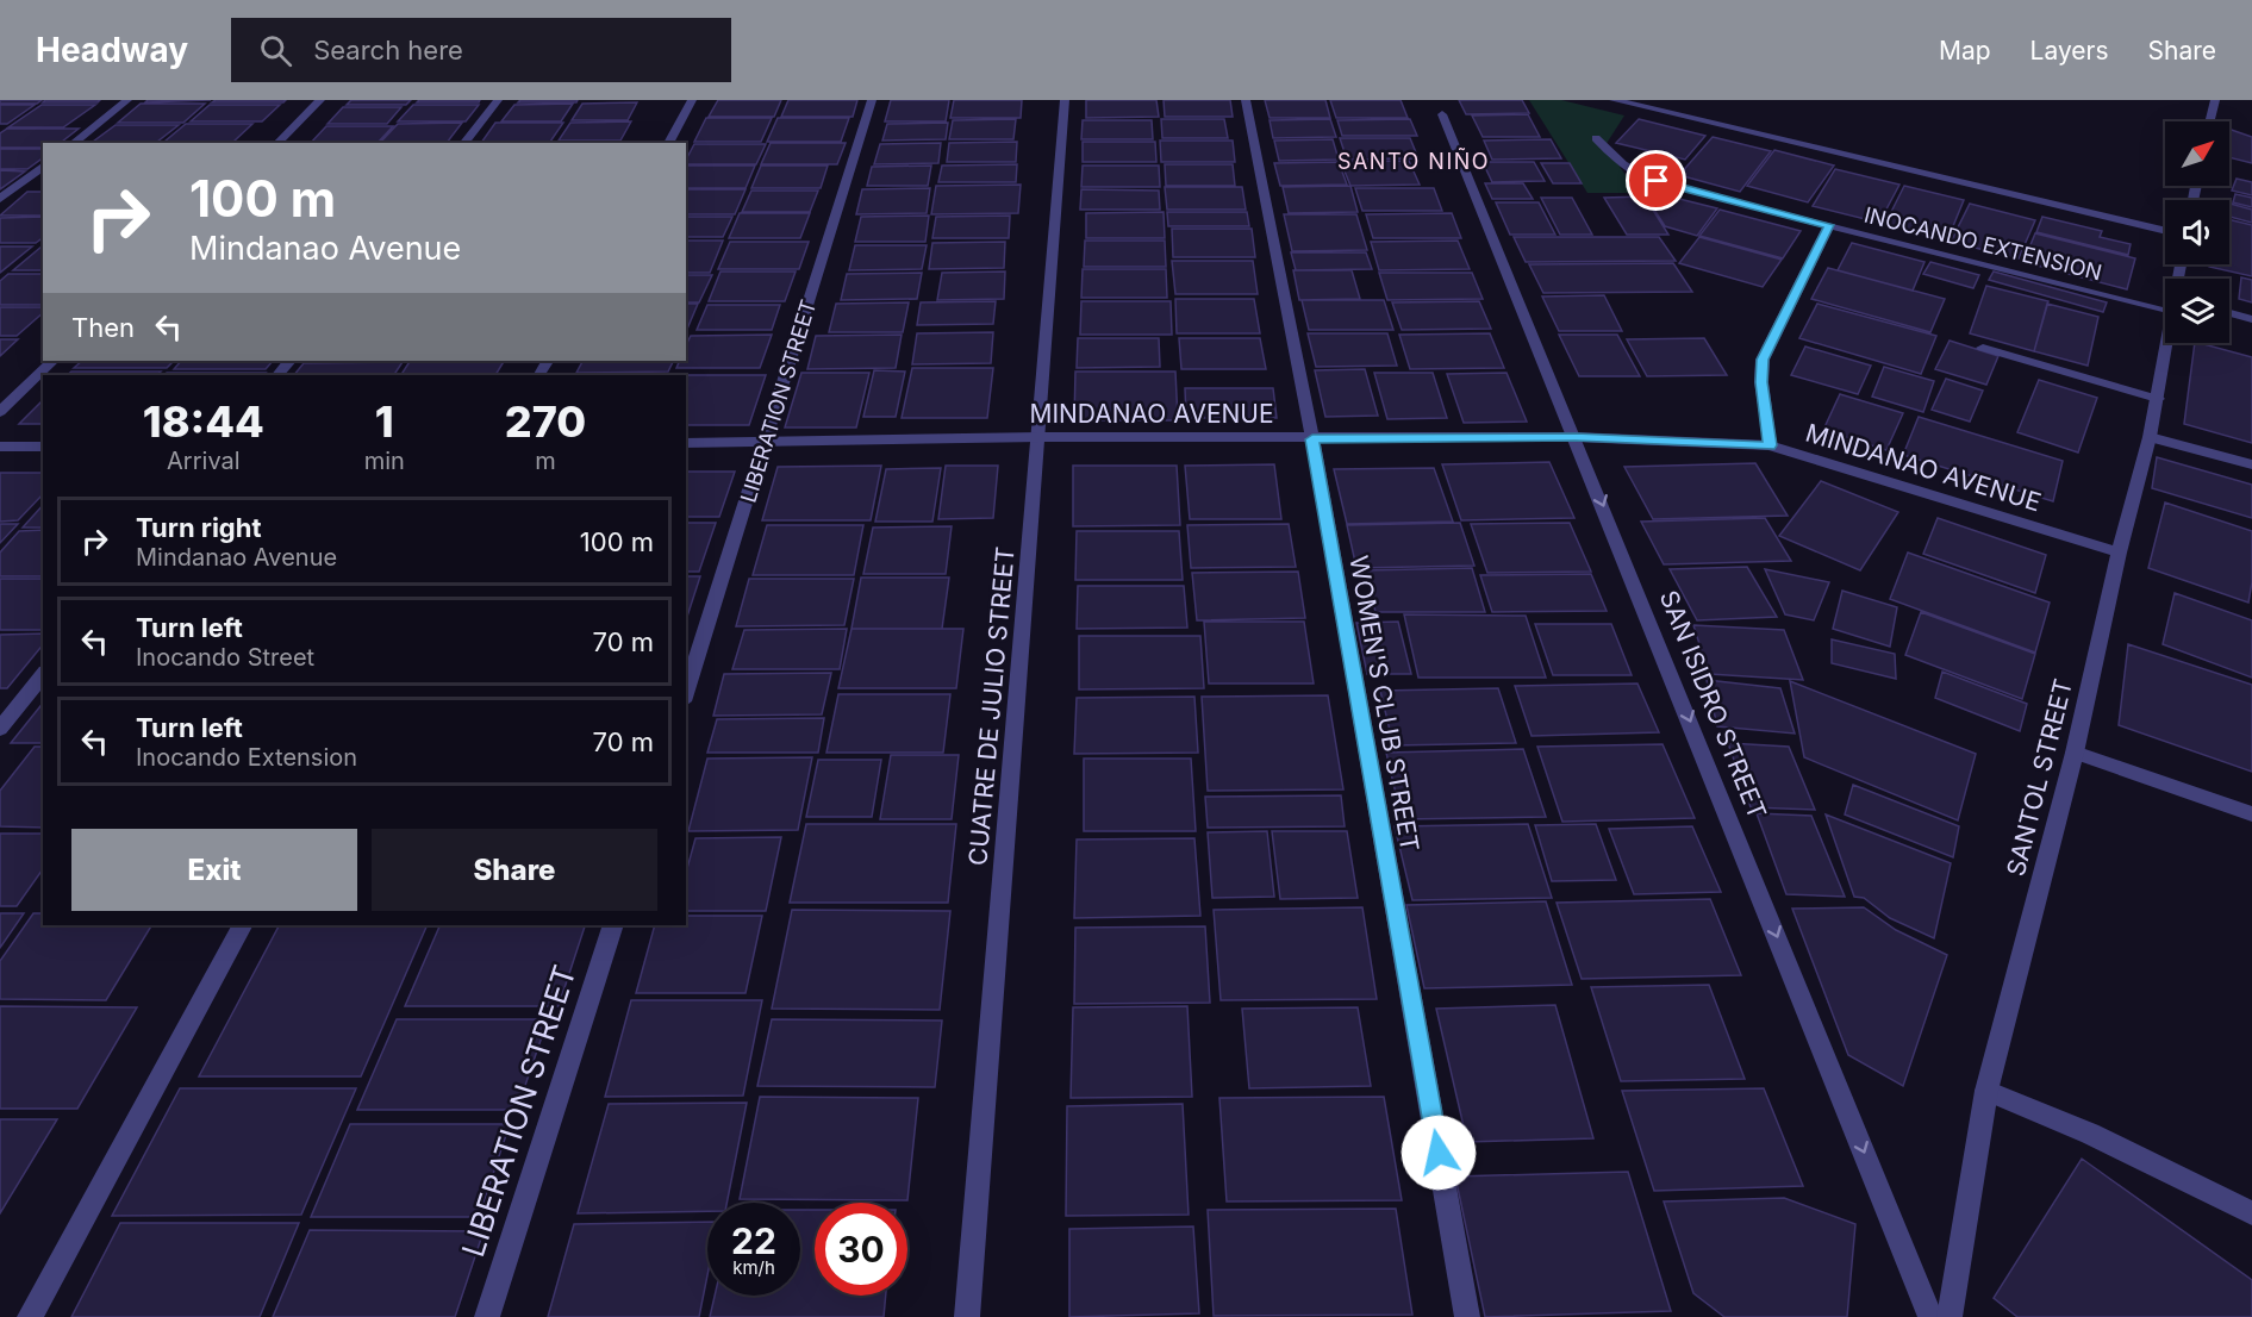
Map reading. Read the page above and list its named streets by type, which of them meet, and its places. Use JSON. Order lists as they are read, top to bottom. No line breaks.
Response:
{"streets":{"street":["INOCANDO EXTENSION","LIBERATION STREET","MINDANAO AVENUE","WOMEN'S CLUB STREET","SAN ISIDRO STREET","CUATRE DE JULIO STREET","SANTOL STREET"]},"crossings":[["LIBERATION STREET","MINDANAO AVENUE"],["MINDANAO AVENUE","WOMEN'S CLUB STREET"],["MINDANAO AVENUE","SAN ISIDRO STREET"],["MINDANAO AVENUE","CUATRE DE JULIO STREET"],["MINDANAO AVENUE","SANTOL STREET"]],"one_way":["SAN ISIDRO STREET"],"districts":["SANTO NIÑO"],"north":"top right","page":{"header":"Headway","search":"Search here","nav":["Map","Layers","Share"],"turn":["100 m","Mindanao Avenue"],"then":"Then","eta":["18:44","Arrival","1","min","270","m"],"list":[{"name":"Turn right","note":"Mindanao Avenue","value":"100 m"},{"name":"Turn left","note":"Inocando Street","value":"70 m"},{"name":"Turn left","note":"Inocando Extension","value":"70 m"}],"buttons":["Exit","Share"],"speed":"22 km/h","limit":"30"}}
